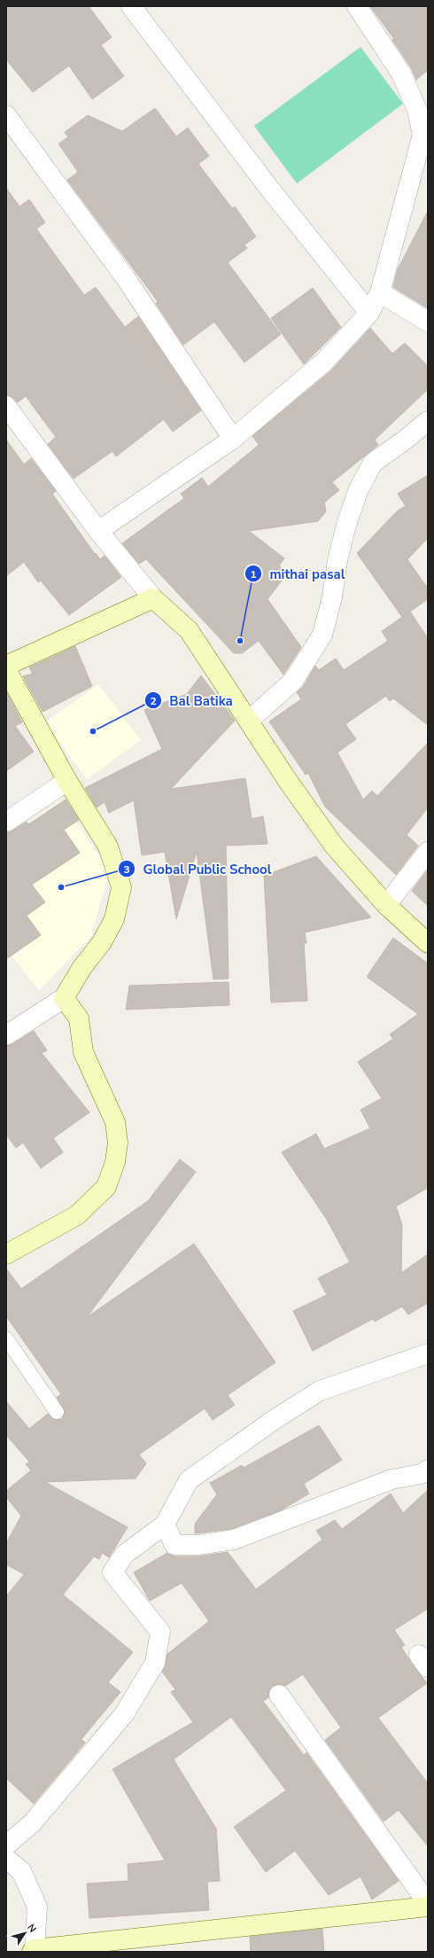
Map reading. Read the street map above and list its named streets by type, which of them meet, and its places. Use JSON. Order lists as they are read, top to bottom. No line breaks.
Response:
{"places":["mithai pasal","Bal Batika","Global Public School"],"north":"top right"}
